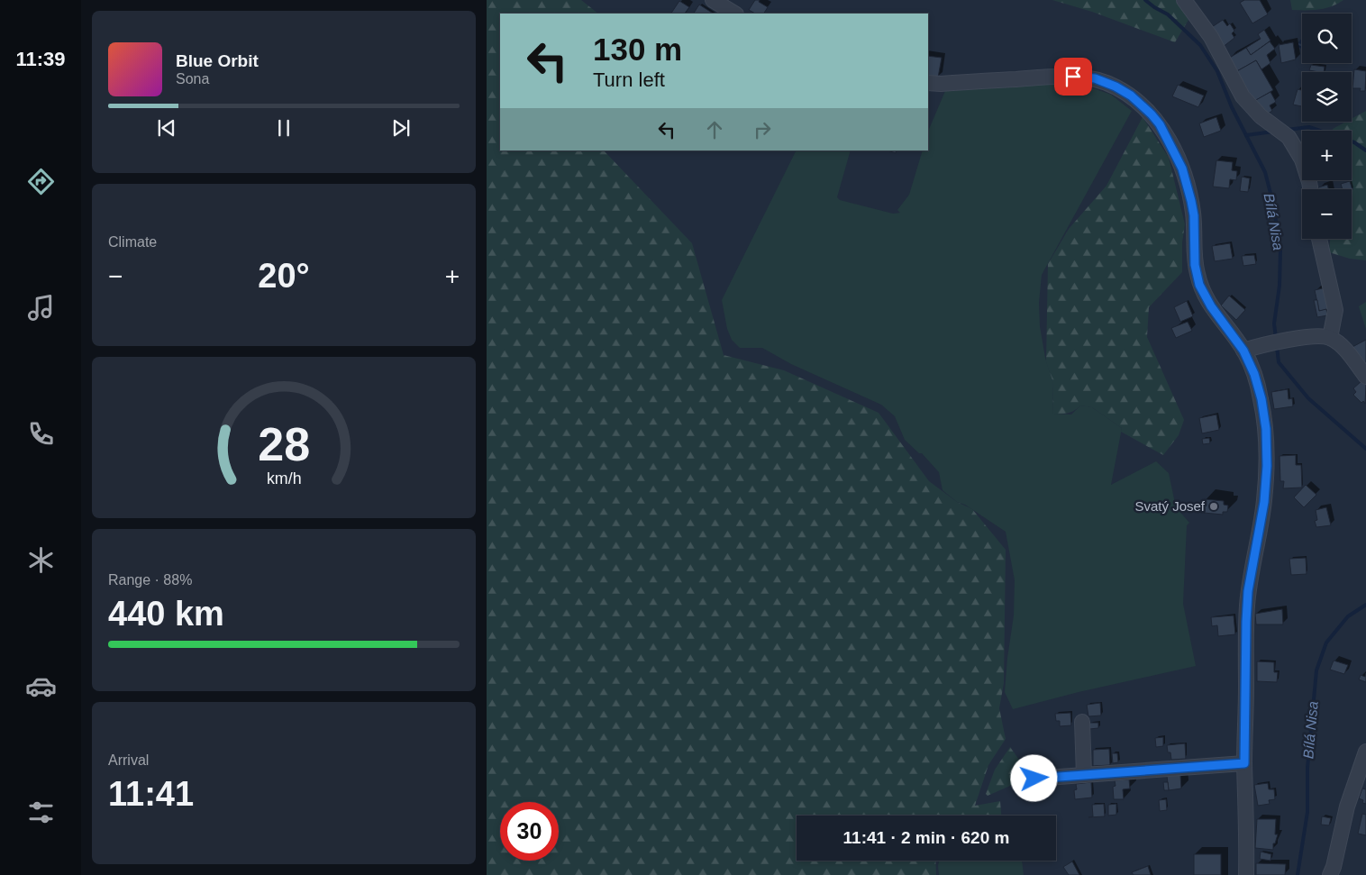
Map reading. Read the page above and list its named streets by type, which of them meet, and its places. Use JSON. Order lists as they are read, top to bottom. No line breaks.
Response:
{"water":["Bílá Nisa"],"places":["Svatý Josef"],"page":{"tabs":"11:39","map_buttons":["+","−"],"turn":["130 m","Turn left"],"song":["Blue Orbit","Sona"],"tile":["Climate",["Range · 88%","440 km"],["Arrival","11:41"]],"heat":["−","20°","+"],"limit":"30","trip":"11:41 · 2 min · 620 m","gauge":["28","km/h"]}}
